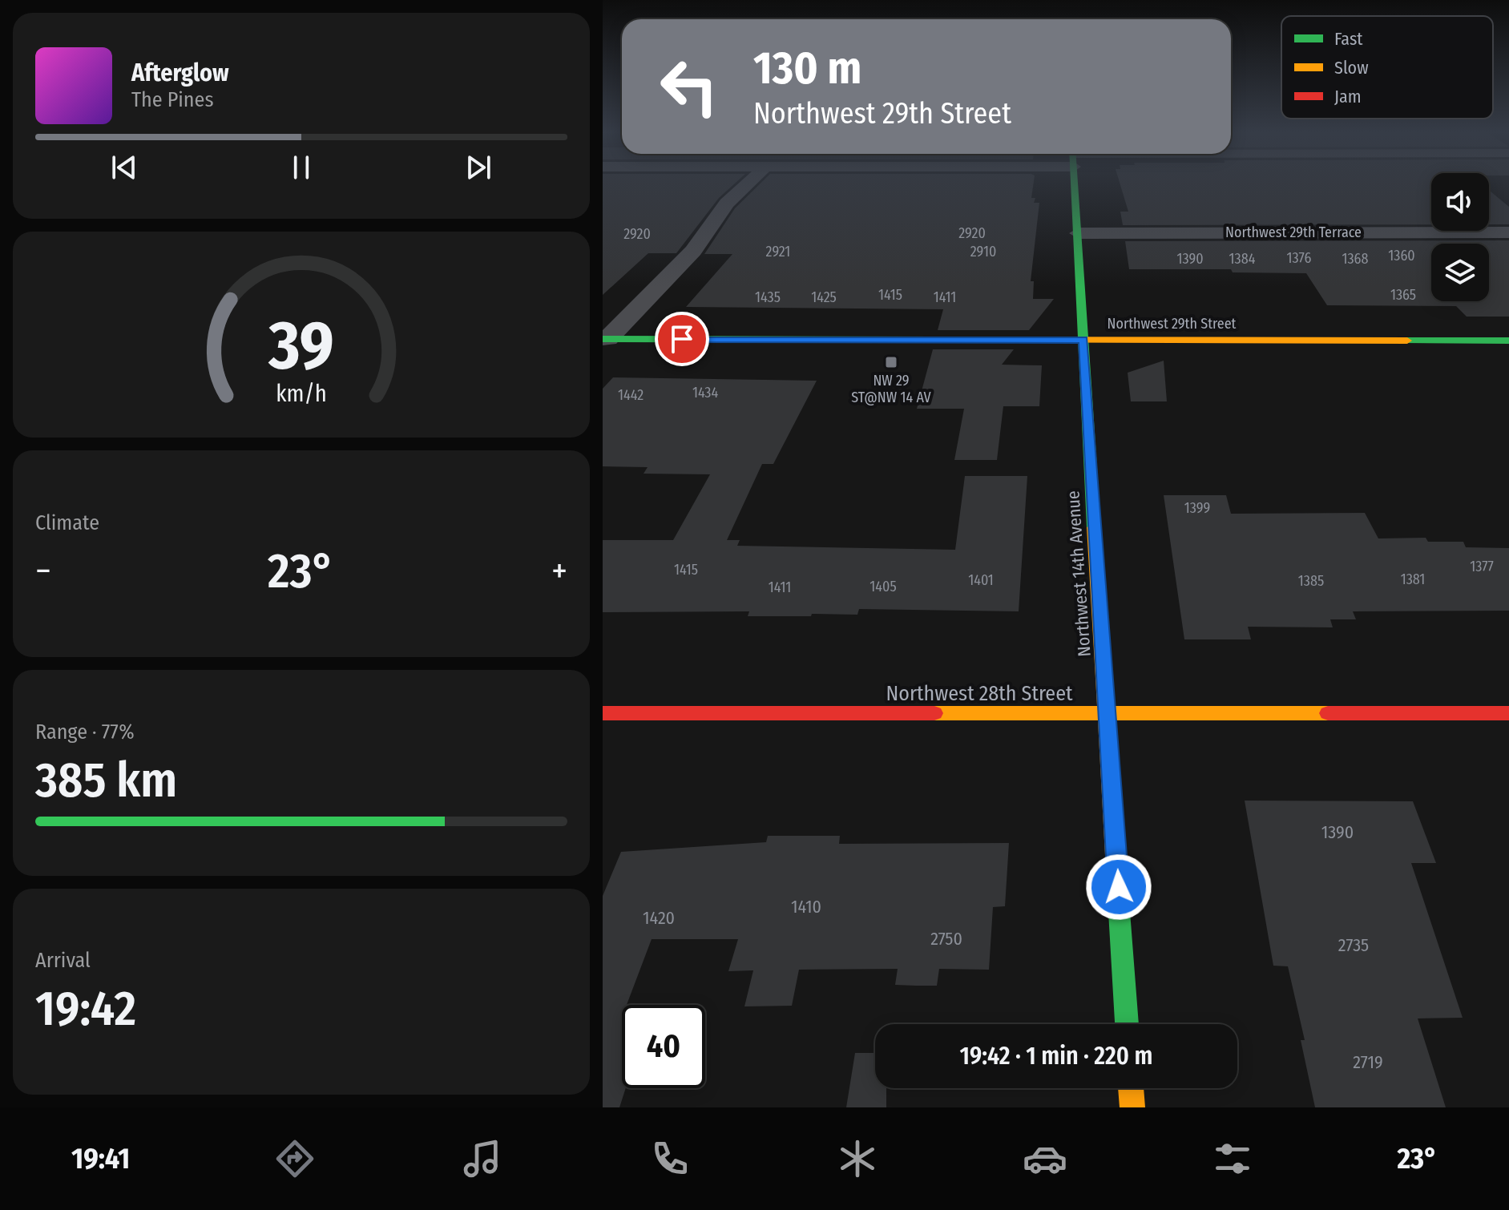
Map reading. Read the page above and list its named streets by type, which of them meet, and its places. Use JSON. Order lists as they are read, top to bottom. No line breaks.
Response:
{"streets":{"street":["Northwest 29th Terrace","Northwest 29th Street","Northwest 14th Avenue","Northwest 28th Street"]},"crossings":[["Northwest 29th Terrace","Northwest 14th Avenue"],["Northwest 29th Street","Northwest 14th Avenue"],["Northwest 14th Avenue","Northwest 28th Street"]],"places":{"transit":["NW 29 ST@NW 14 AV"]},"house_numbers":["2920","2920","2921","2910","1360","1376","1390","1384","1368","1415","1365","1435","1425","1411","1434","1442","1399","1377","1415","1381","1401","1385","1405","1411","1390","1410","1420","2750","2735","2719"],"legend":["Fast","Slow","Jam"],"page":{"turn":["130 m","Northwest 29th Street"],"song":["Afterglow","The Pines"],"tile":["Climate",["Range · 77%","385 km"],["Arrival","19:42"]],"heat":["−","23°","+"],"limit":"40","trip":"19:42 · 1 min · 220 m","tabs":["19:41","23°"],"gauge":["39","km/h"]}}
